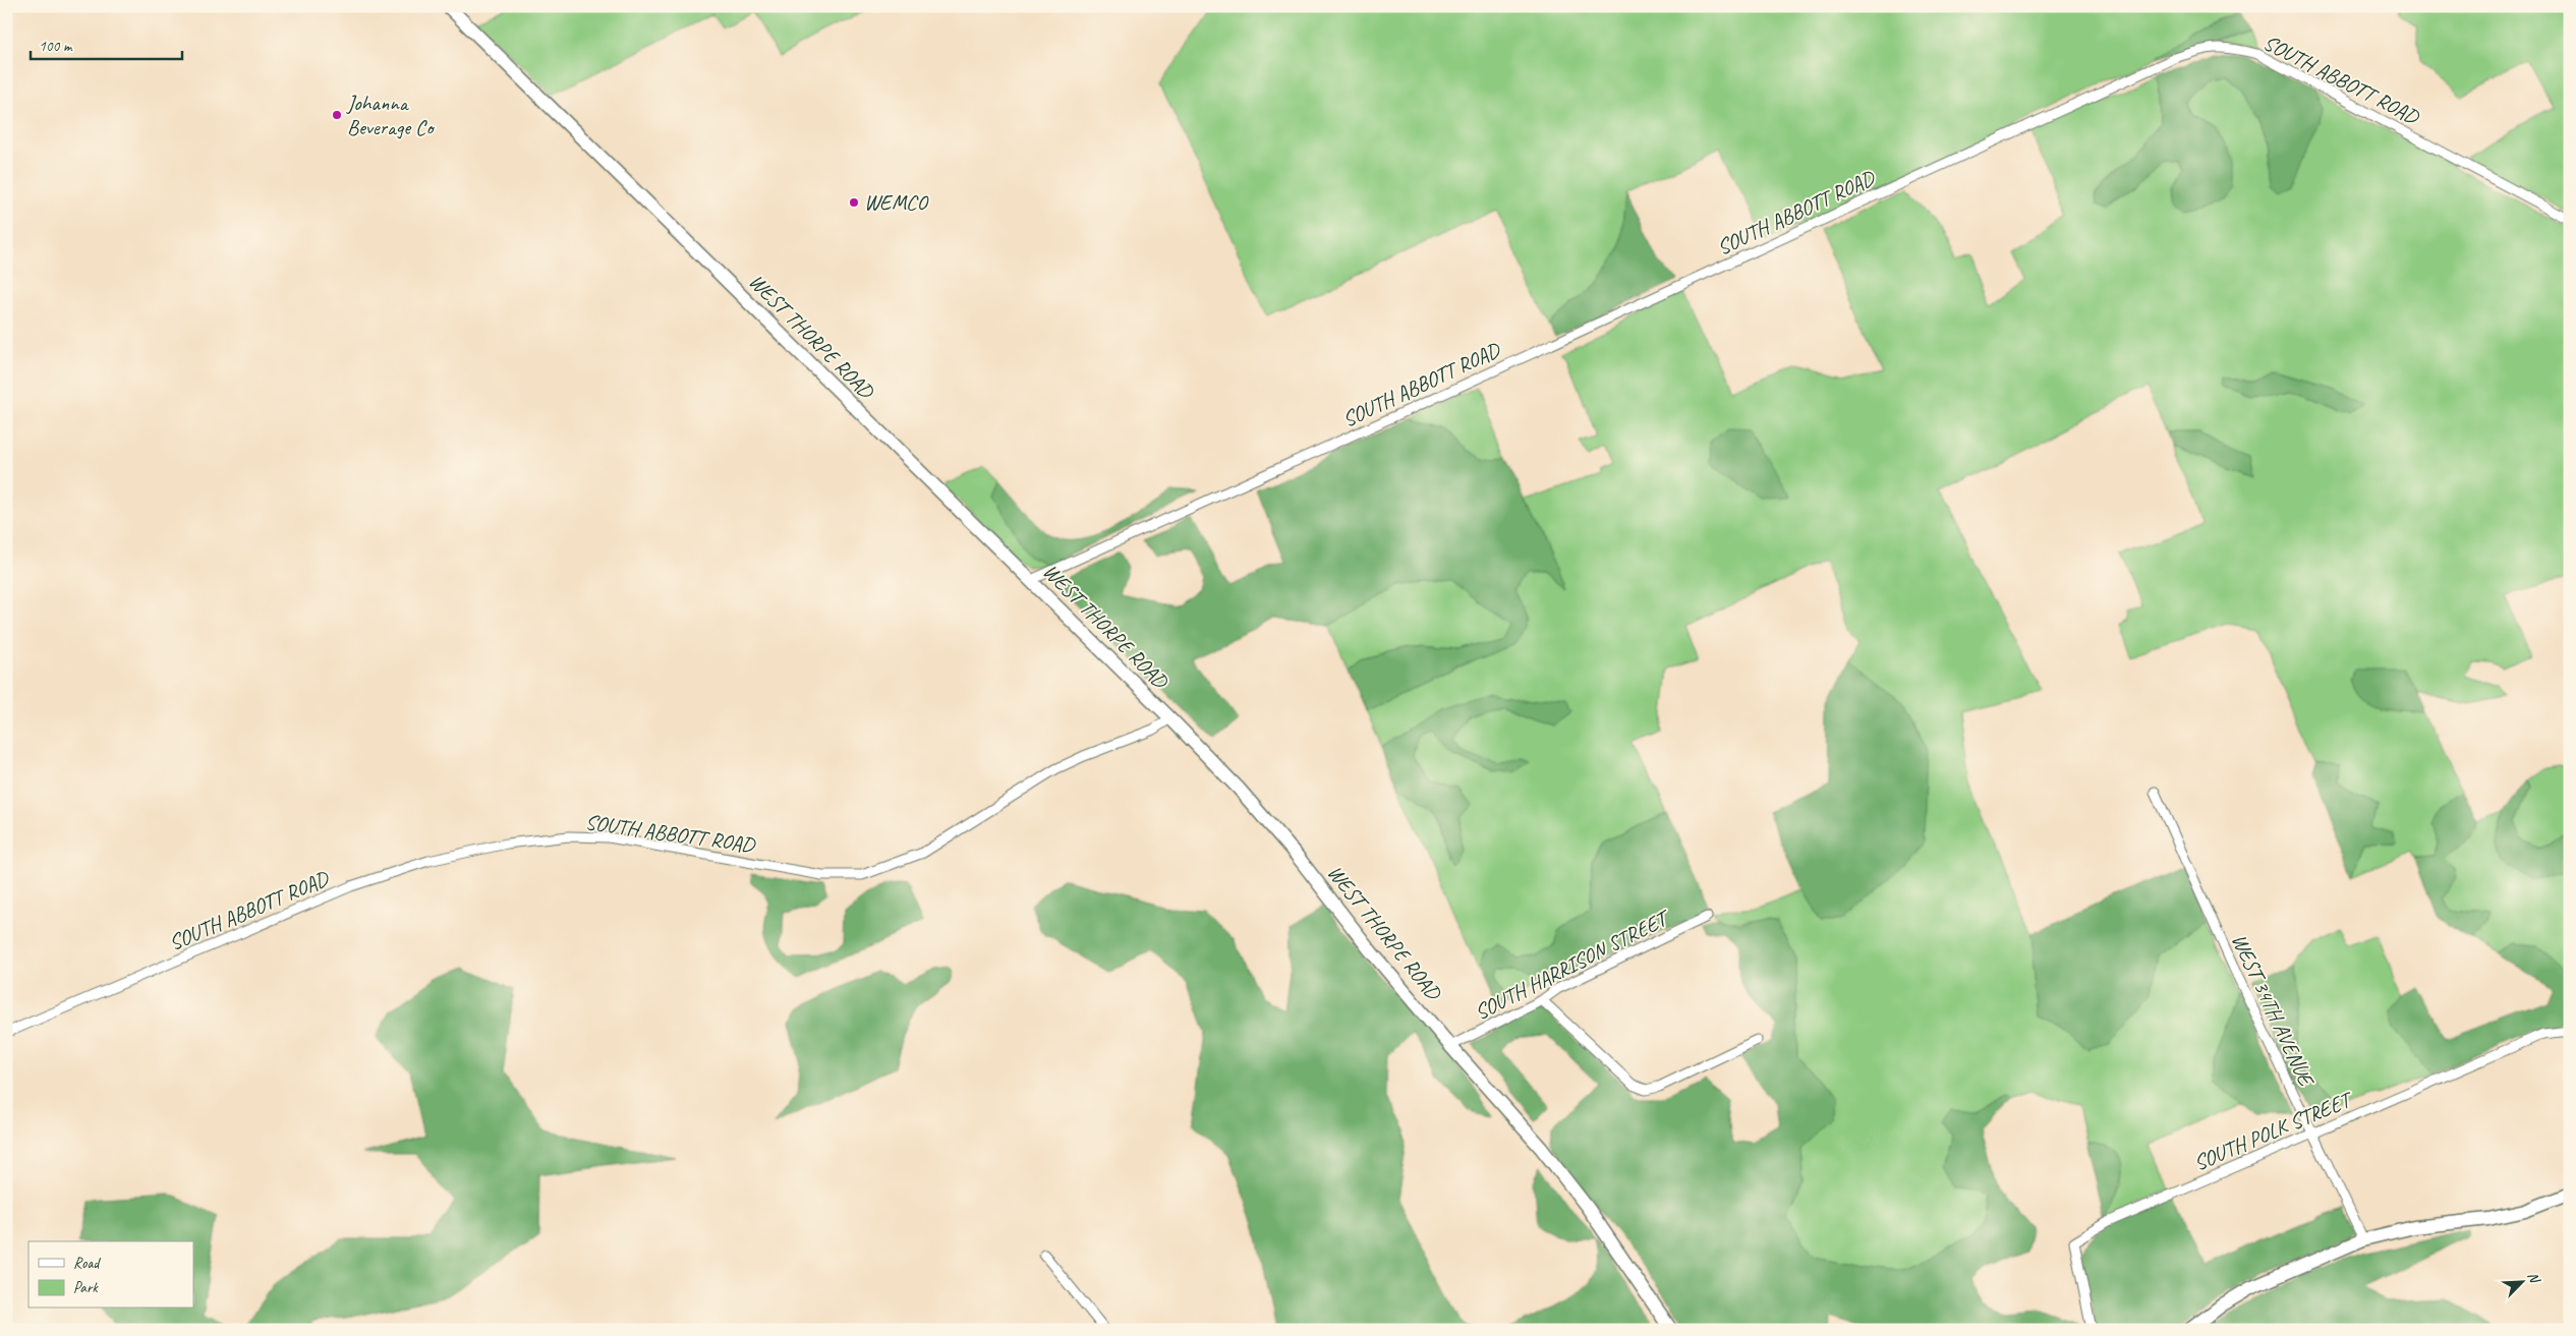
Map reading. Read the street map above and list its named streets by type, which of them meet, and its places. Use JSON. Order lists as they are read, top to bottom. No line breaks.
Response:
{"streets":{"street":["SOUTH ABBOTT ROAD","WEST THORPE ROAD","SOUTH HARRISON STREET","WEST 34TH AVENUE","SOUTH POLK STREET"]},"crossings":[["SOUTH ABBOTT ROAD","WEST THORPE ROAD"],["WEST THORPE ROAD","SOUTH HARRISON STREET"],["WEST 34TH AVENUE","SOUTH POLK STREET"]],"places":["Johanna Beverage Co","WEMCO"],"legend":["Road","Park"],"scale_bar":"100 m","north":"top right"}
